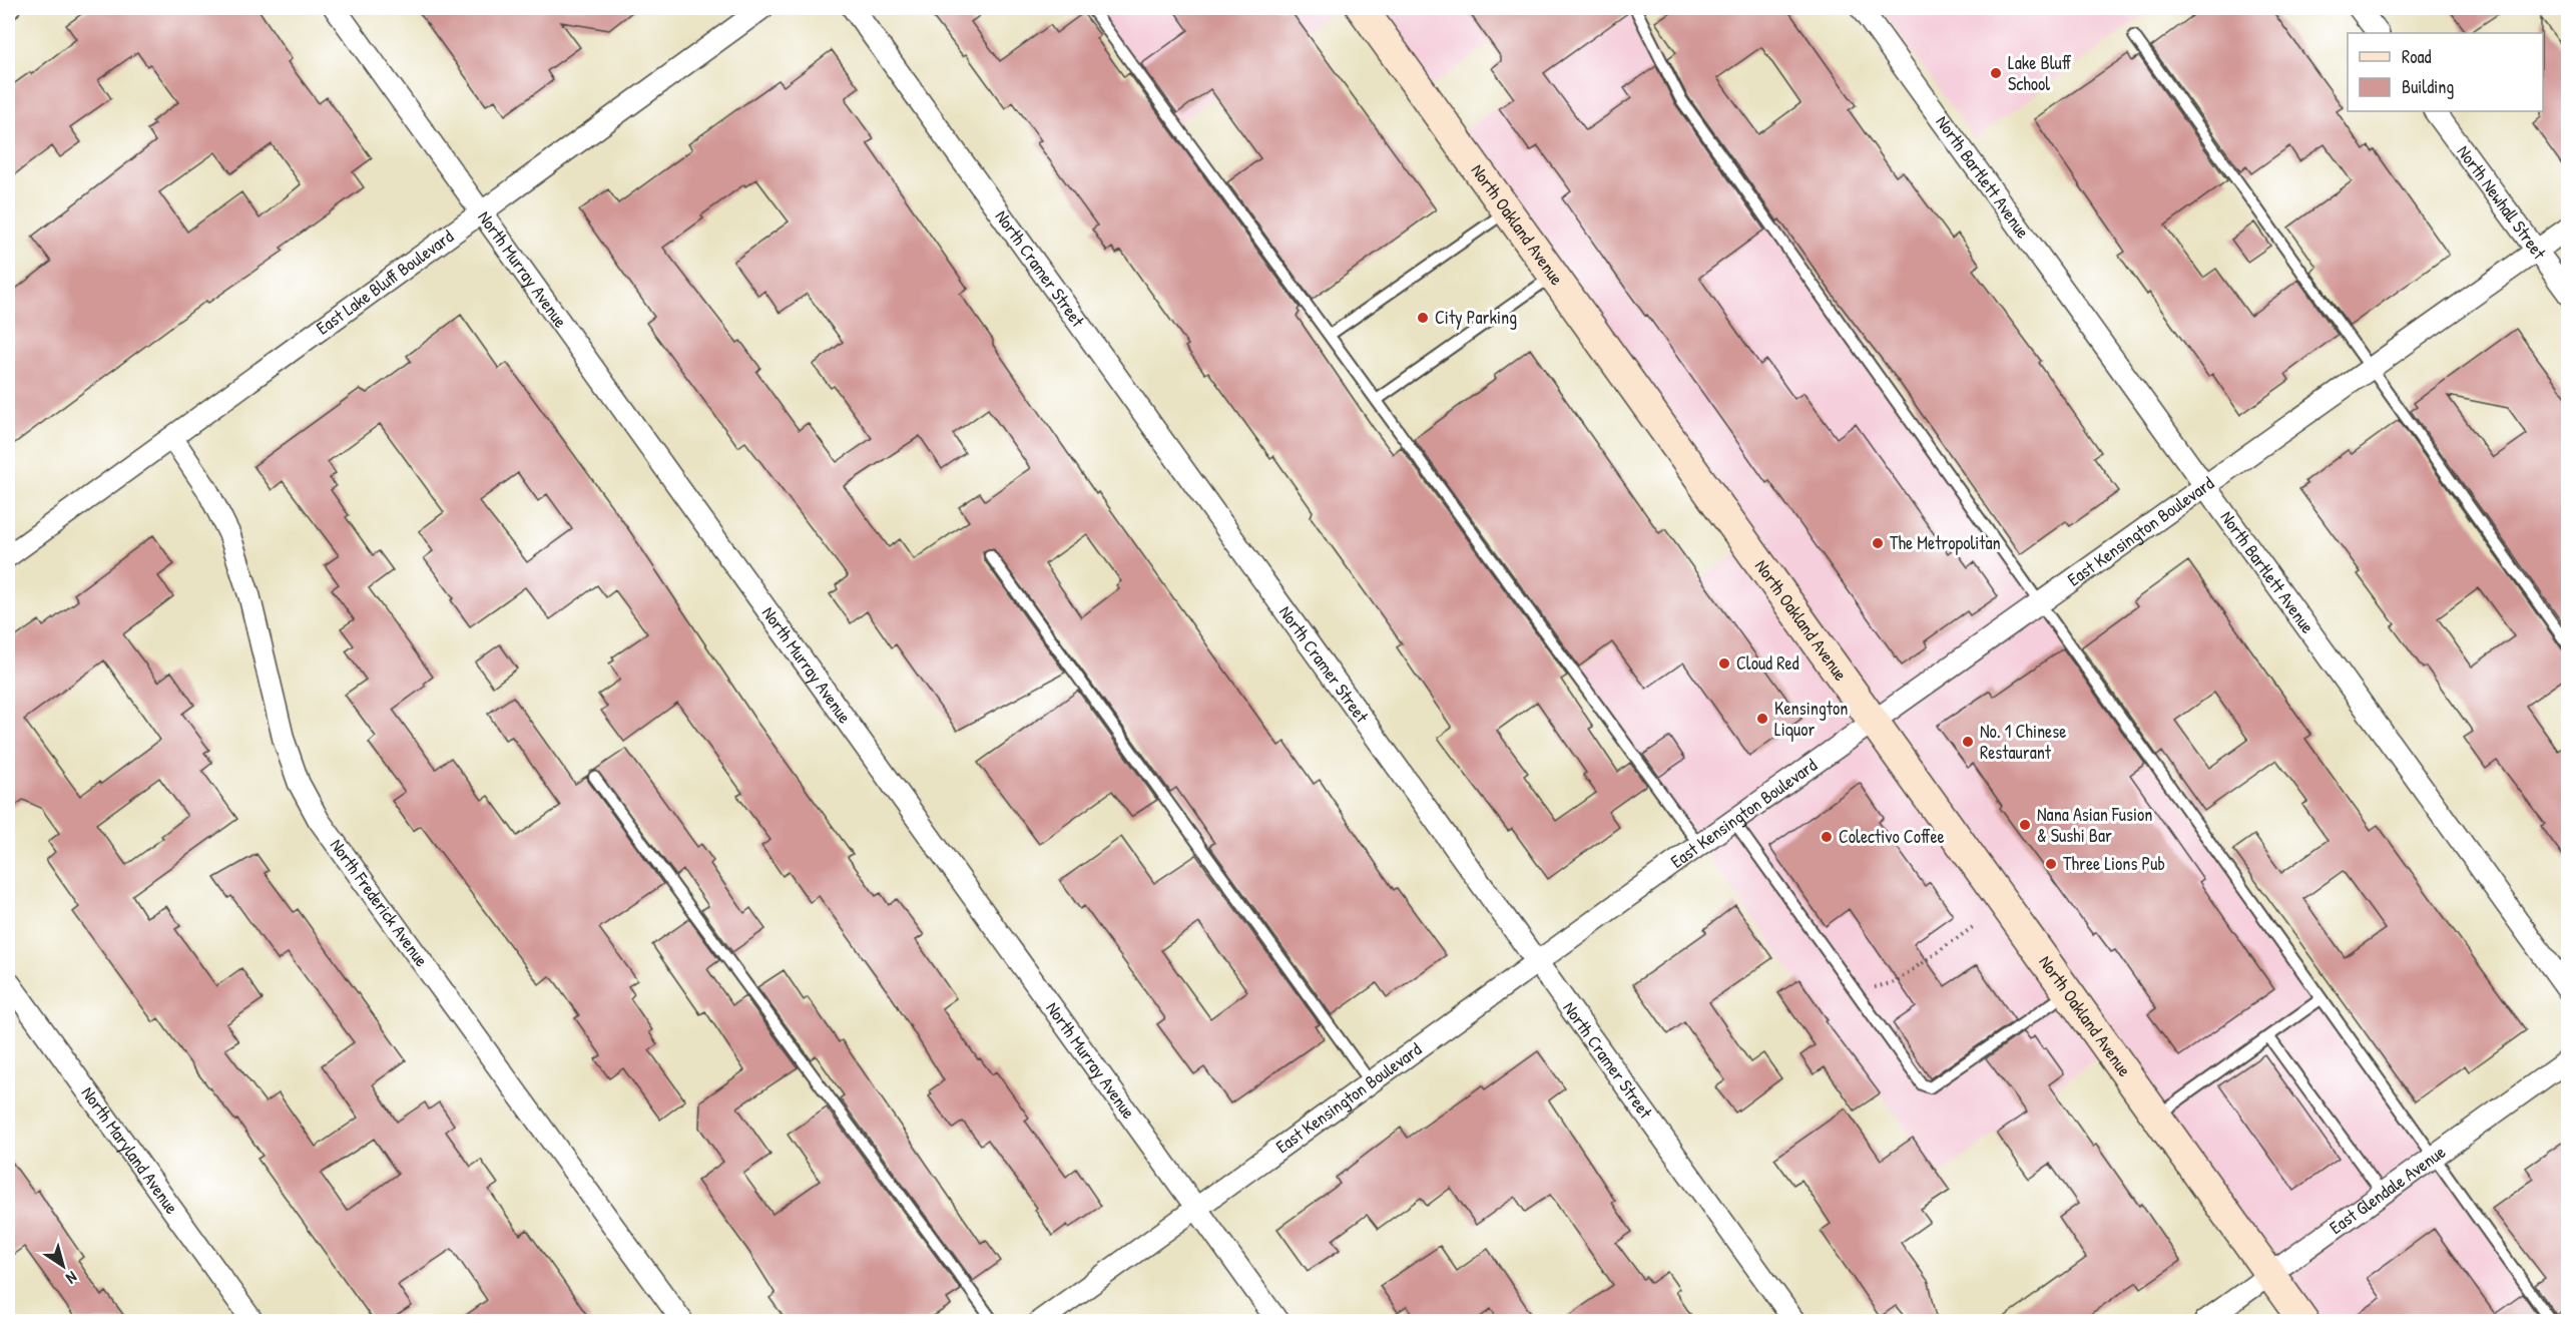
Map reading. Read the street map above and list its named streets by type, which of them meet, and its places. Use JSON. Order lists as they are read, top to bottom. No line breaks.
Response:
{"streets":{"main road":["North Oakland Avenue"],"street":["North Bartlett Avenue","North Newhall Street","North Cramer Street","North Murray Avenue","East Lake Bluff Boulevard","East Kensington Boulevard","North Frederick Avenue","North Maryland Avenue","East Glendale Avenue"]},"crossings":[["North Bartlett Avenue","East Kensington Boulevard"],["North Newhall Street","East Kensington Boulevard"],["North Oakland Avenue","East Kensington Boulevard"],["North Oakland Avenue","East Glendale Avenue"],["North Cramer Street","East Kensington Boulevard"],["North Murray Avenue","East Lake Bluff Boulevard"],["North Murray Avenue","East Kensington Boulevard"],["East Lake Bluff Boulevard","North Frederick Avenue"]],"places":["Lake Bluff School","City Parking","The Metropolitan","Cloud Red","Kensington Liquor","No. 1 Chinese Restaurant","Nana Asian Fusion & Sushi Bar","Colectivo Coffee","Three Lions Pub"],"legend":["Road","Building"],"north":"bottom right"}
